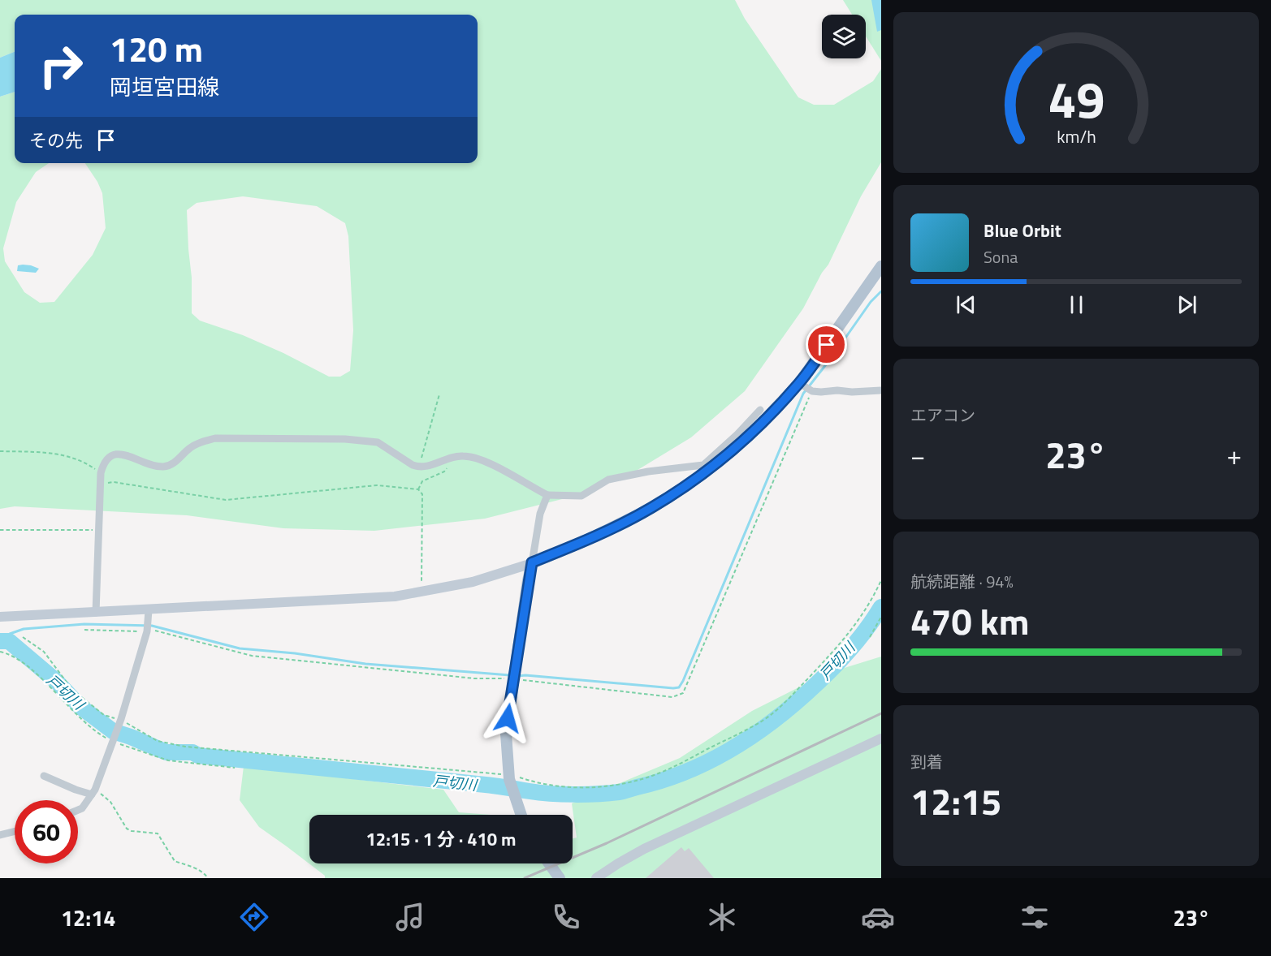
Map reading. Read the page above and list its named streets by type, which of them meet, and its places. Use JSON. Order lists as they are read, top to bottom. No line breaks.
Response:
{"water":["戸切川"],"page":{"turn":["120 m","岡垣宮田線"],"then":"その先","song":["Blue Orbit","Sona"],"tile":["エアコン",["航続距離 · 94%","470 km"],["到着","12:15"]],"heat":["−","23°","+"],"limit":"60","trip":"12:15 · 1 分 · 410 m","tabs":["12:14","23°"],"gauge":["49","km/h"]}}
